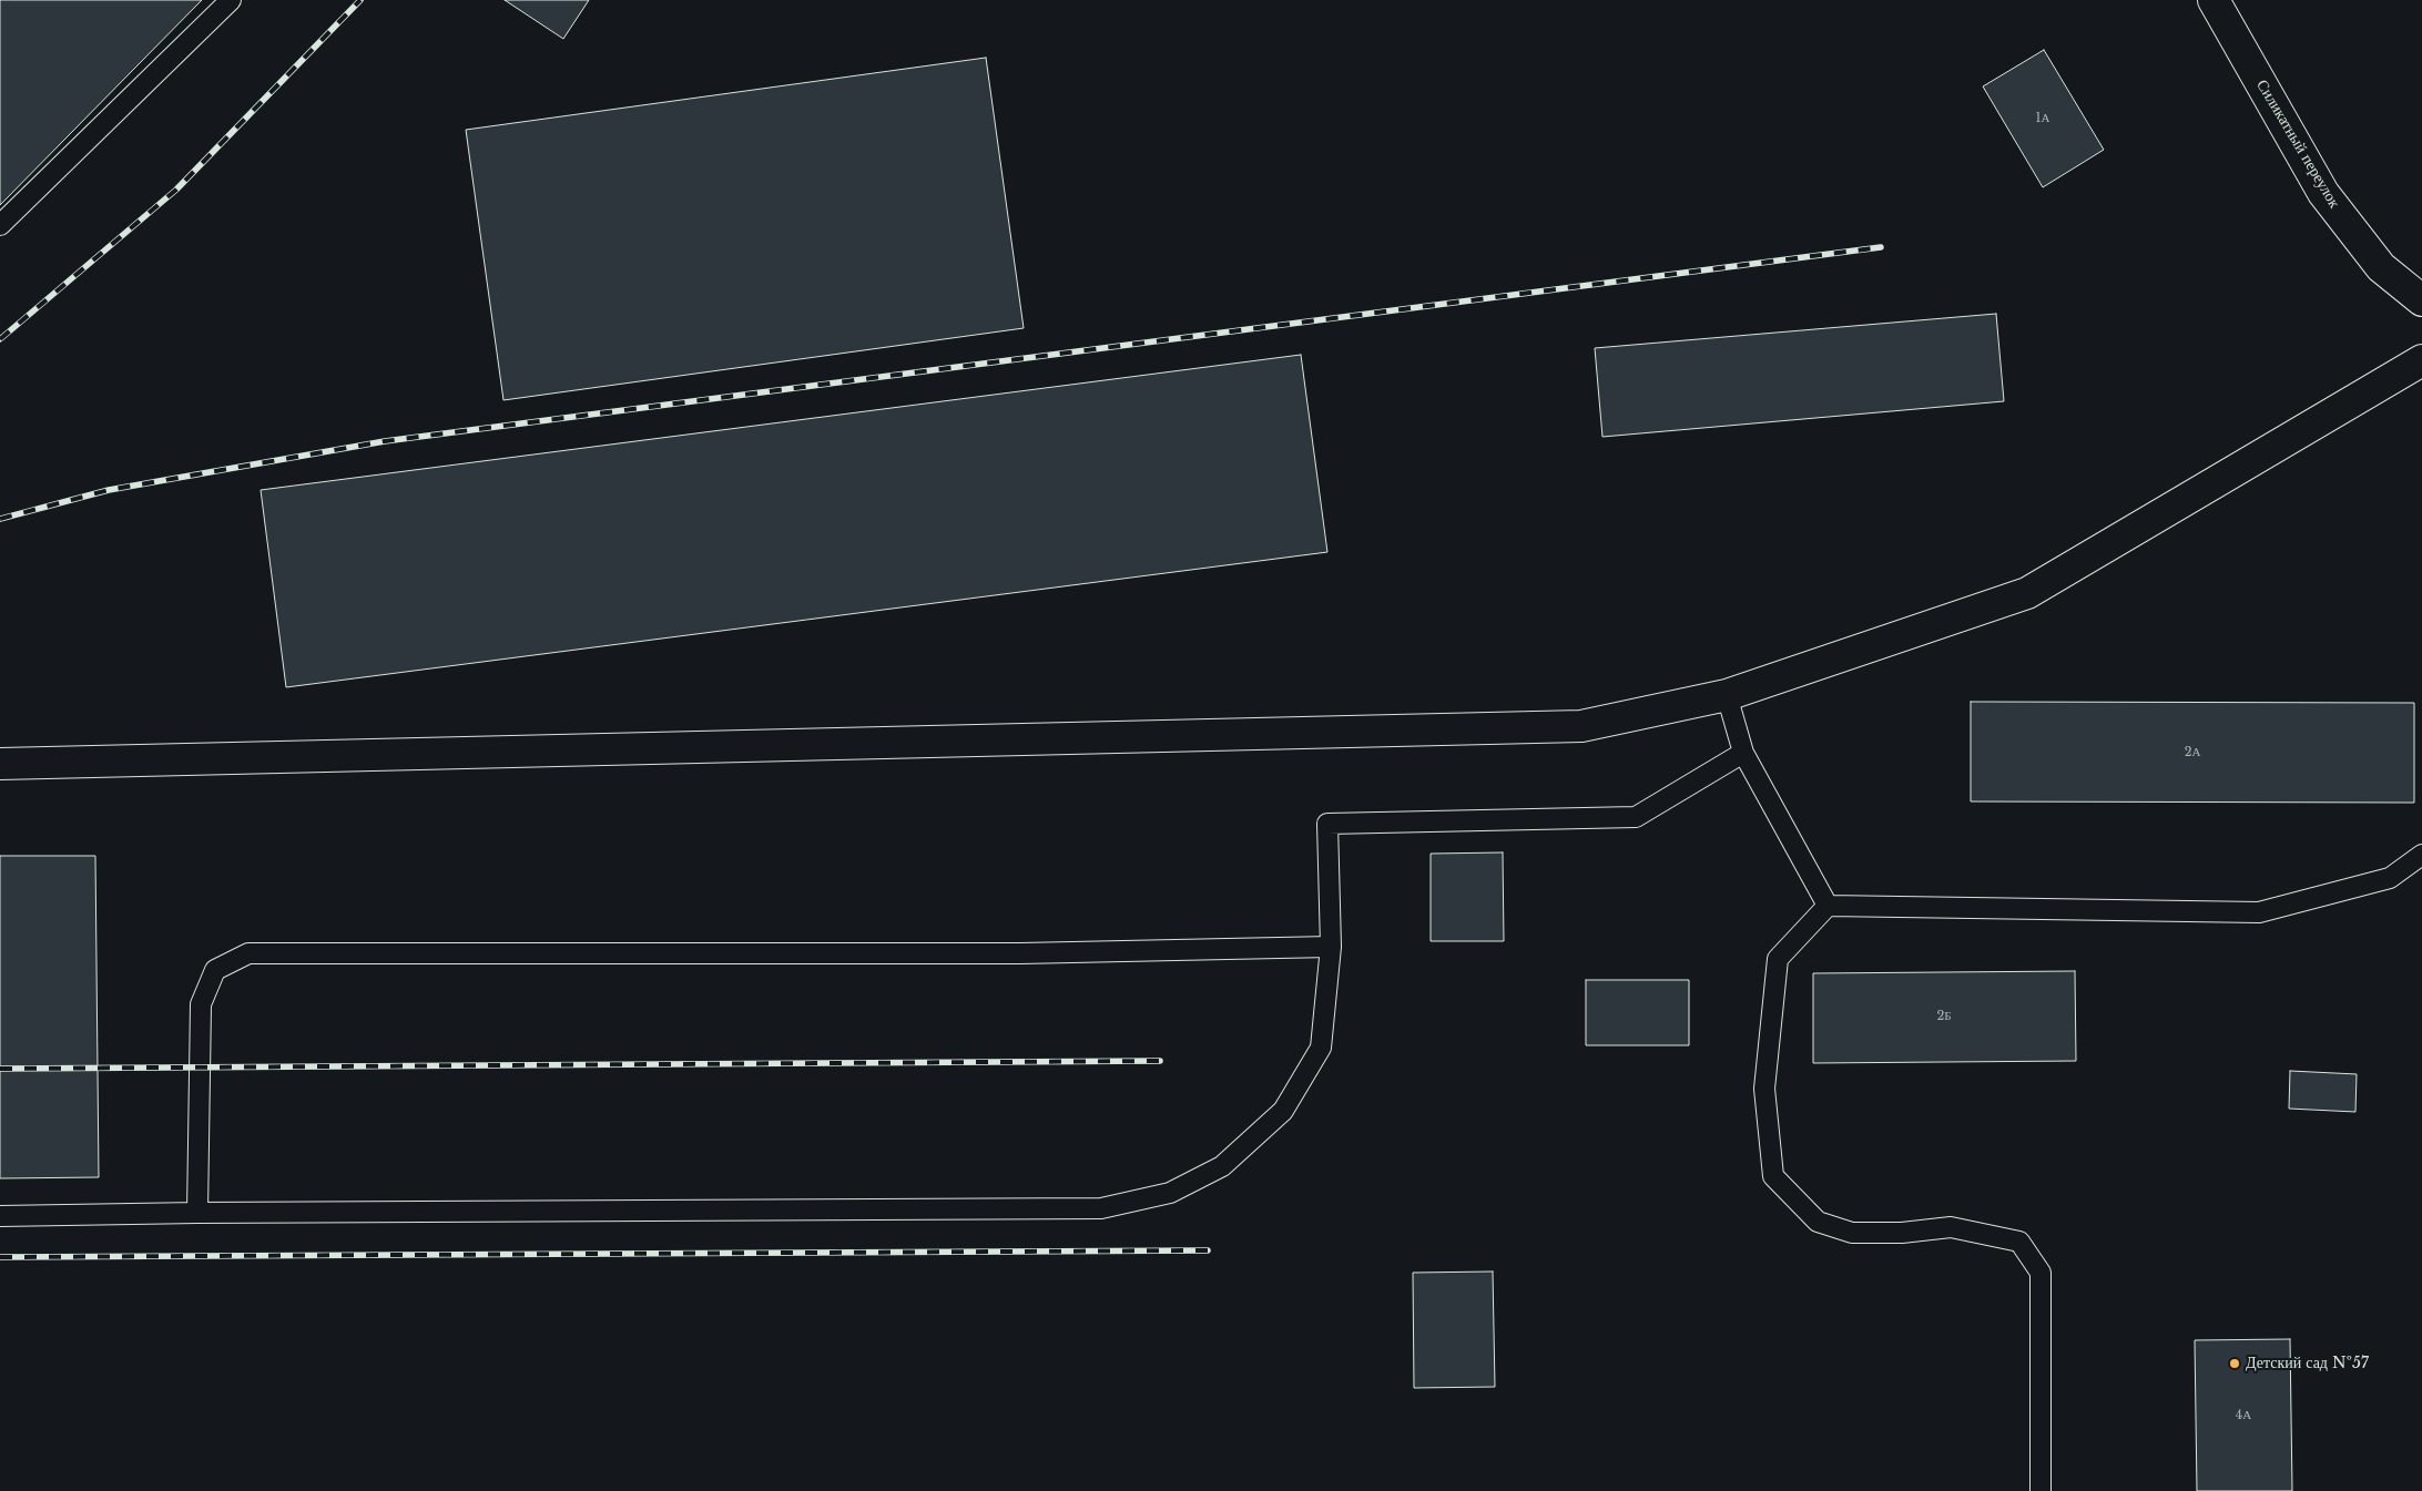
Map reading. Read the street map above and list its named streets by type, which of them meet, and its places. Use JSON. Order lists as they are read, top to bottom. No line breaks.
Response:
{"streets":{"street":["Силикатный переулок"]},"places":["Детский сад №57"],"house_numbers":["1А","2А","2Б","4А"]}
